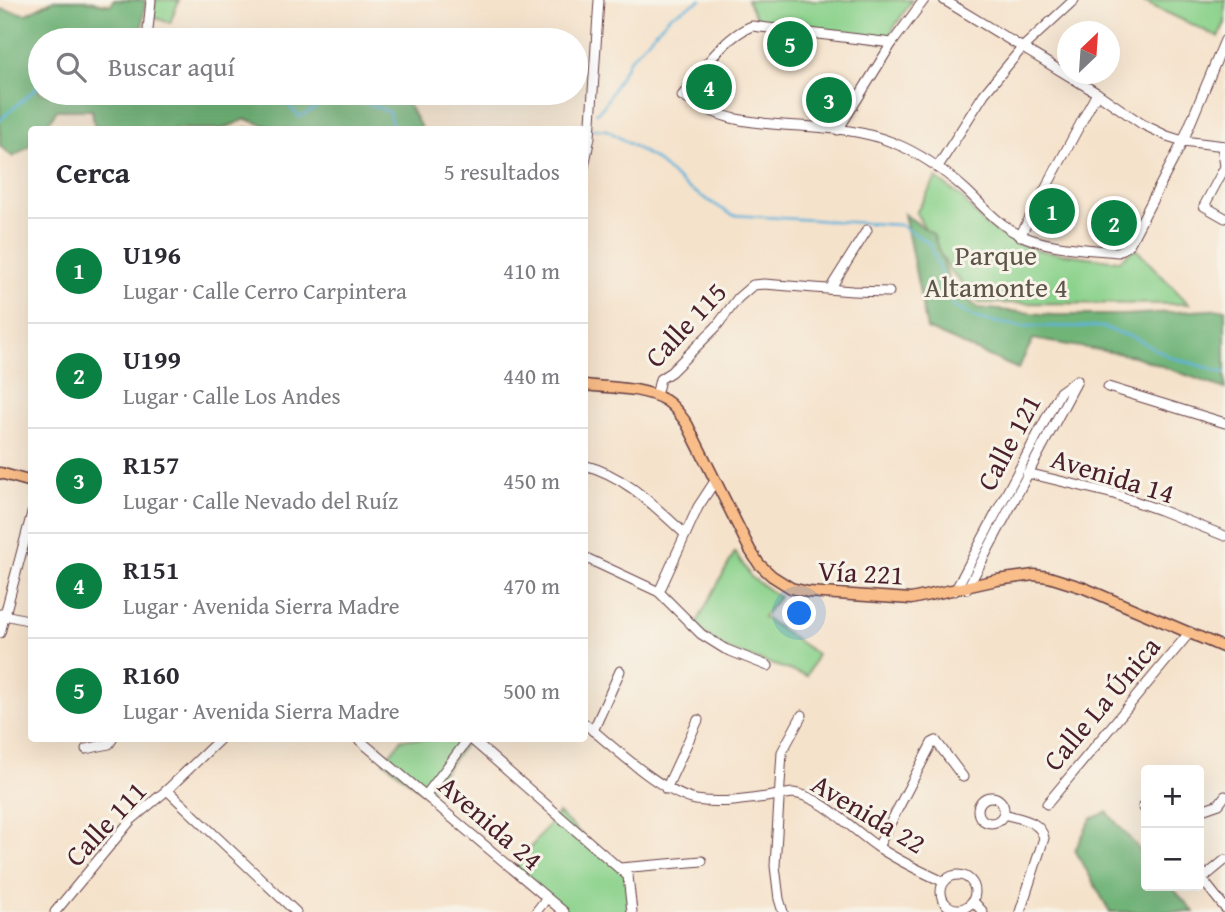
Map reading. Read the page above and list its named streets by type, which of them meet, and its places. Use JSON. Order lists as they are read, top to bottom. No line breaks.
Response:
{"streets":{"main road":["Vía 221"],"street":["Calle 115","Calle 121","Avenida 14","Calle La Única","Avenida 22","Avenida 24","Calle 111"]},"crossings":[["Calle 115","Vía 221"],["Calle 121","Avenida 14"],["Calle 121","Vía 221"],["Vía 221","Calle La Única"]],"parks":["Parque Altamonte 4"],"north":"top right","page":{"pins":["5","4","3","1","2"],"search":"Buscar aquí","heading":["Cerca","5 resultados"],"list":[{"mark":"1","name":"U196","note":"Lugar · Calle Cerro Carpintera","value":"410 m"},{"mark":"2","name":"U199","note":"Lugar · Calle Los Andes","value":"440 m"},{"mark":"3","name":"R157","note":"Lugar · Calle Nevado del Ruíz","value":"450 m"},{"mark":"4","name":"R151","note":"Lugar · Avenida Sierra Madre","value":"470 m"},{"mark":"5","name":"R160","note":"Lugar · Avenida Sierra Madre","value":"500 m"}],"map_buttons":["+","−"]}}
